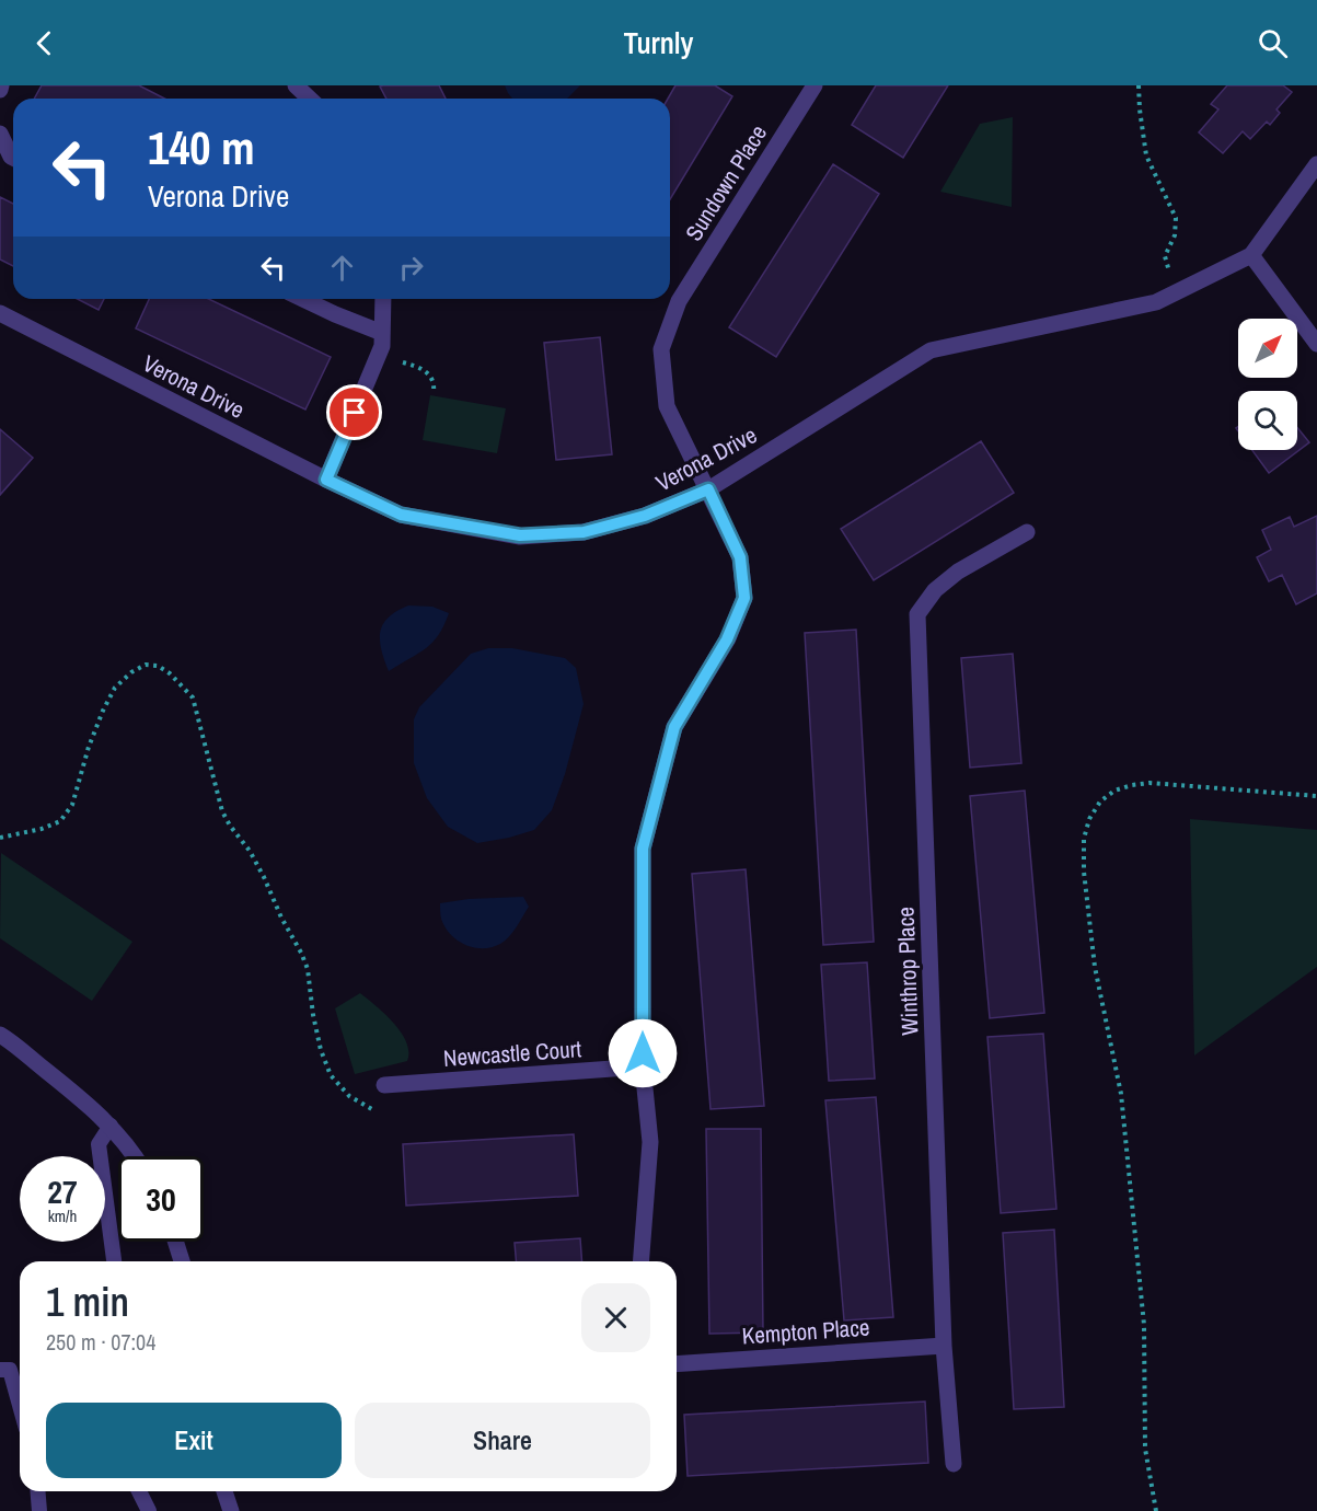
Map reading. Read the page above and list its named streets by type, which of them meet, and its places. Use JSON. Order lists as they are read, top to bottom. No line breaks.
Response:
{"streets":{"street":["Sundown Place","Verona Drive","Winthrop Place","Newcastle Court","Kempton Place"]},"crossings":[["Sundown Place","Verona Drive"],["Sundown Place","Newcastle Court"],["Winthrop Place","Kempton Place"]],"north":"top right","page":{"header":"Turnly","turn":["140 m","Verona Drive"],"speed":"27 km/h","limit":"30","heading":["1 min","250 m · 07:04"],"buttons":["Exit","Share"]}}
